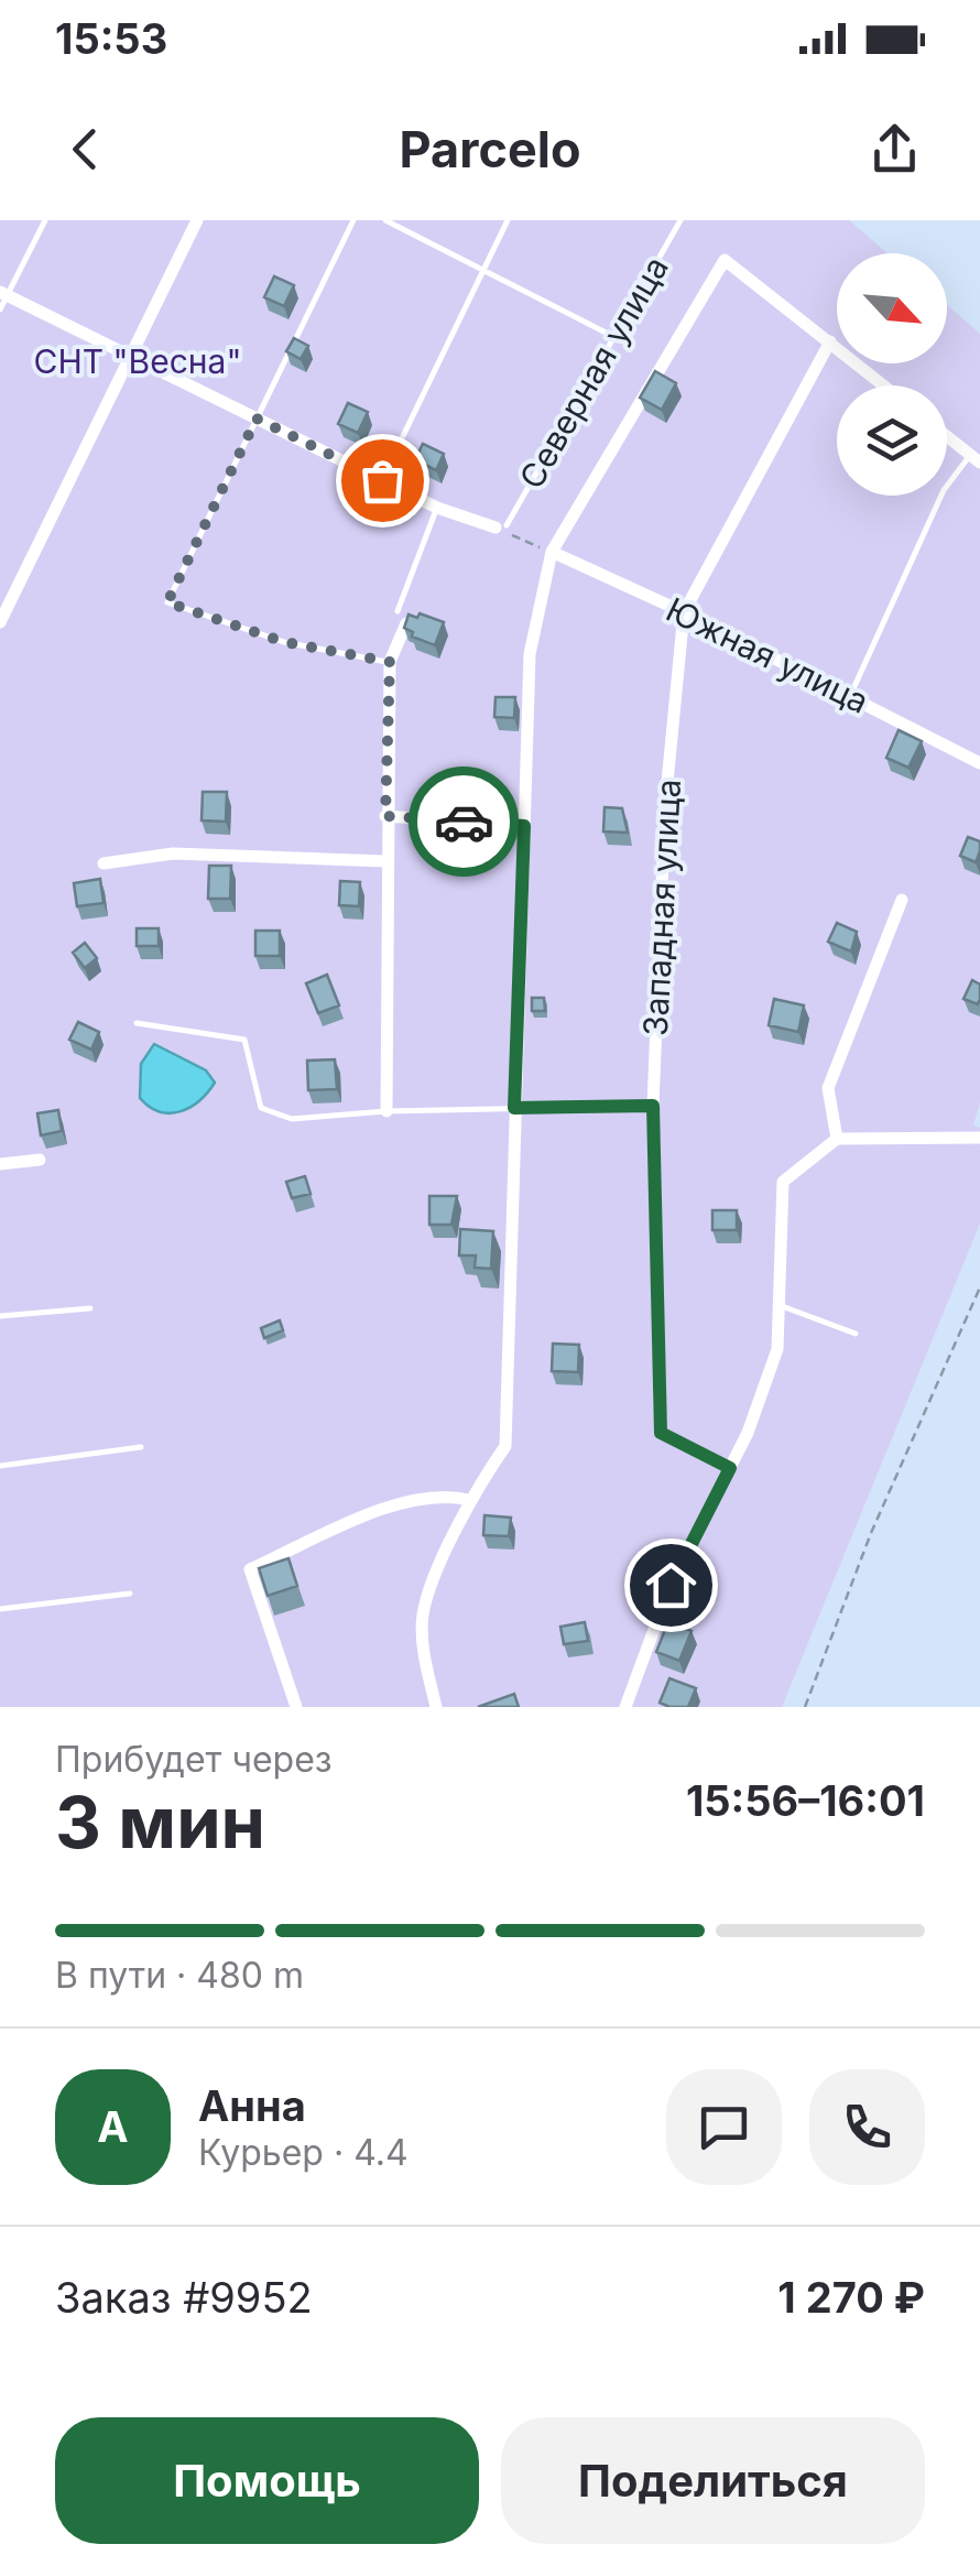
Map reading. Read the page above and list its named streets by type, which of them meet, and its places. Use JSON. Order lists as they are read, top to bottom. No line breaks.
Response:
{"streets":{"street":["Южная улица","Западная улица"],"lane":["Северная улица"]},"crossings":[["Южная улица","Западная улица"]],"parks":["СНТ \"Весна\""],"north":"bottom right","page":{"status":"15:53","header":"Parcelo","heading":["3 мин","Прибудет через","15:56–16:01"],"panel":["Анна","Курьер · 4.4","Заказ #9952","1 270 ₽"],"bar":"В пути · 480 m","round":"А","buttons":["Помощь","Поделиться"]}}
